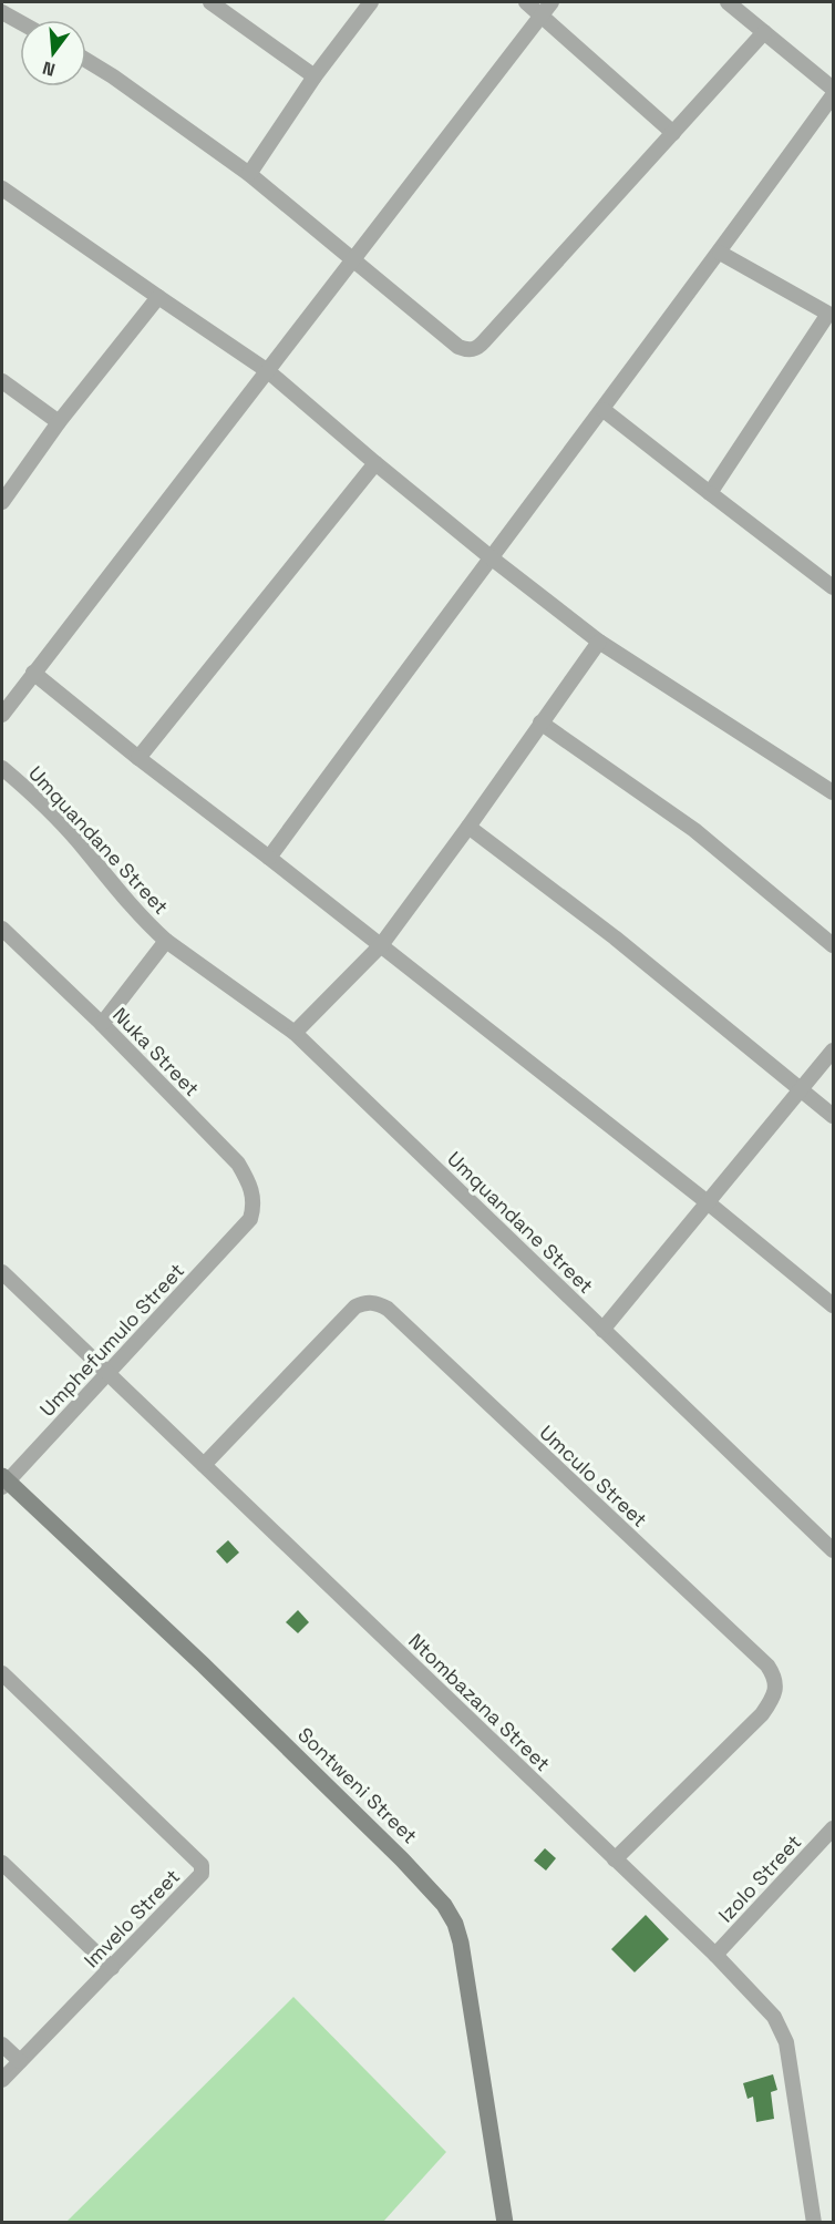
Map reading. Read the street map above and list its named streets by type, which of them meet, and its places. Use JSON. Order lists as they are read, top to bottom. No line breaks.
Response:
{"streets":{"street":["Umquandane Street","Nuka Street","Umphefumulo Street","Umculo Street","Ntombazana Street","Sontweni Street","Izolo Street","Imvelo Street"]},"crossings":[["Umquandane Street","Nuka Street"],["Nuka Street","Umphefumulo Street"],["Umphefumulo Street","Ntombazana Street"],["Umphefumulo Street","Sontweni Street"],["Umculo Street","Ntombazana Street"],["Ntombazana Street","Izolo Street"]],"north":"bottom"}
